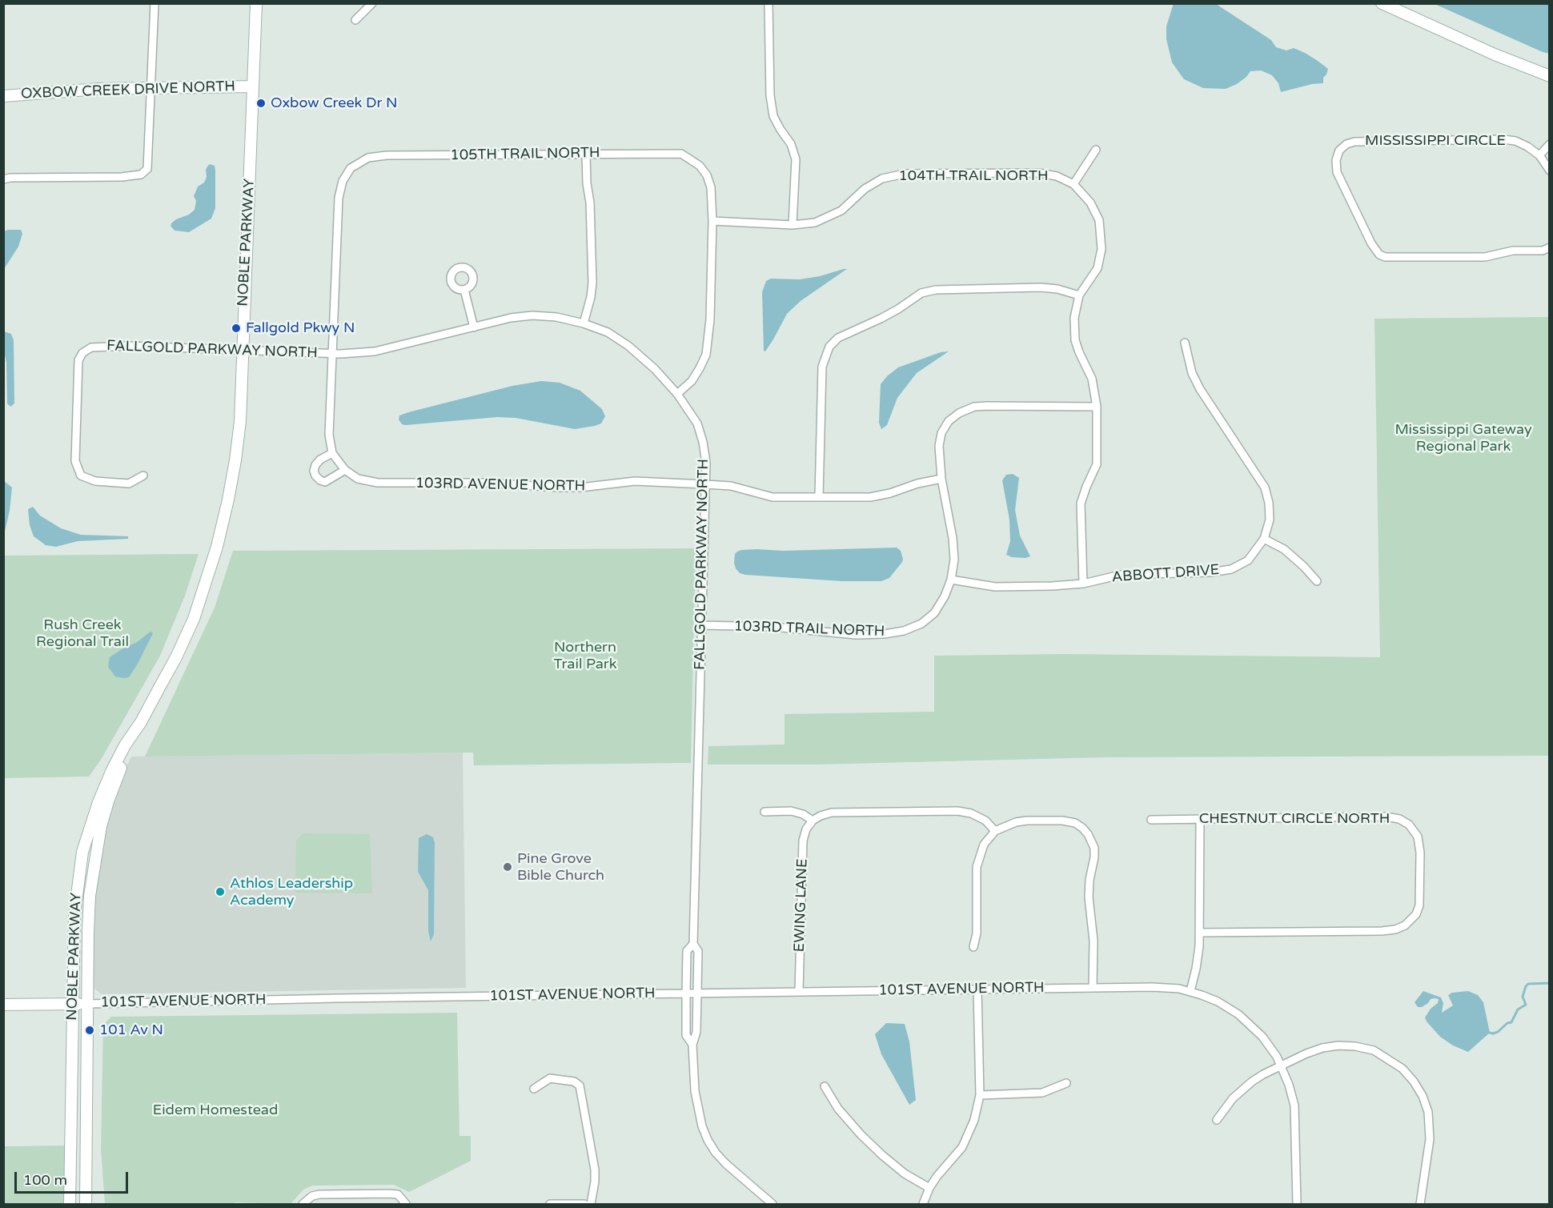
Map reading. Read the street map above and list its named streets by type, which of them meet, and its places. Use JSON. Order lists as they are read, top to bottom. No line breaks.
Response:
{"streets":{"main road":["OXBOW CREEK DRIVE NORTH","NOBLE PARKWAY","101ST AVENUE NORTH"],"street":["MISSISSIPPI CIRCLE","105TH TRAIL NORTH","104TH TRAIL NORTH","FALLGOLD PARKWAY NORTH","103RD AVENUE NORTH","ABBOTT DRIVE","103RD TRAIL NORTH","CHESTNUT CIRCLE NORTH","EWING LANE"]},"crossings":[["OXBOW CREEK DRIVE NORTH","NOBLE PARKWAY"],["105TH TRAIL NORTH","104TH TRAIL NORTH"],["105TH TRAIL NORTH","FALLGOLD PARKWAY NORTH"],["NOBLE PARKWAY","FALLGOLD PARKWAY NORTH"],["NOBLE PARKWAY","101ST AVENUE NORTH"],["FALLGOLD PARKWAY NORTH","103RD AVENUE NORTH"],["FALLGOLD PARKWAY NORTH","103RD TRAIL NORTH"],["FALLGOLD PARKWAY NORTH","101ST AVENUE NORTH"],["103RD AVENUE NORTH","103RD TRAIL NORTH"],["ABBOTT DRIVE","103RD TRAIL NORTH"],["EWING LANE","101ST AVENUE NORTH"]],"parks":["Mississippi Gateway Regional Park","Rush Creek Regional Trail","Northern Trail Park","Eidem Homestead"],"places":["Oxbow Creek Dr N","Fallgold Pkwy N","Pine Grove Bible Church","Athlos Leadership Academy","101 Av N"],"scale_bar":"100 m"}
